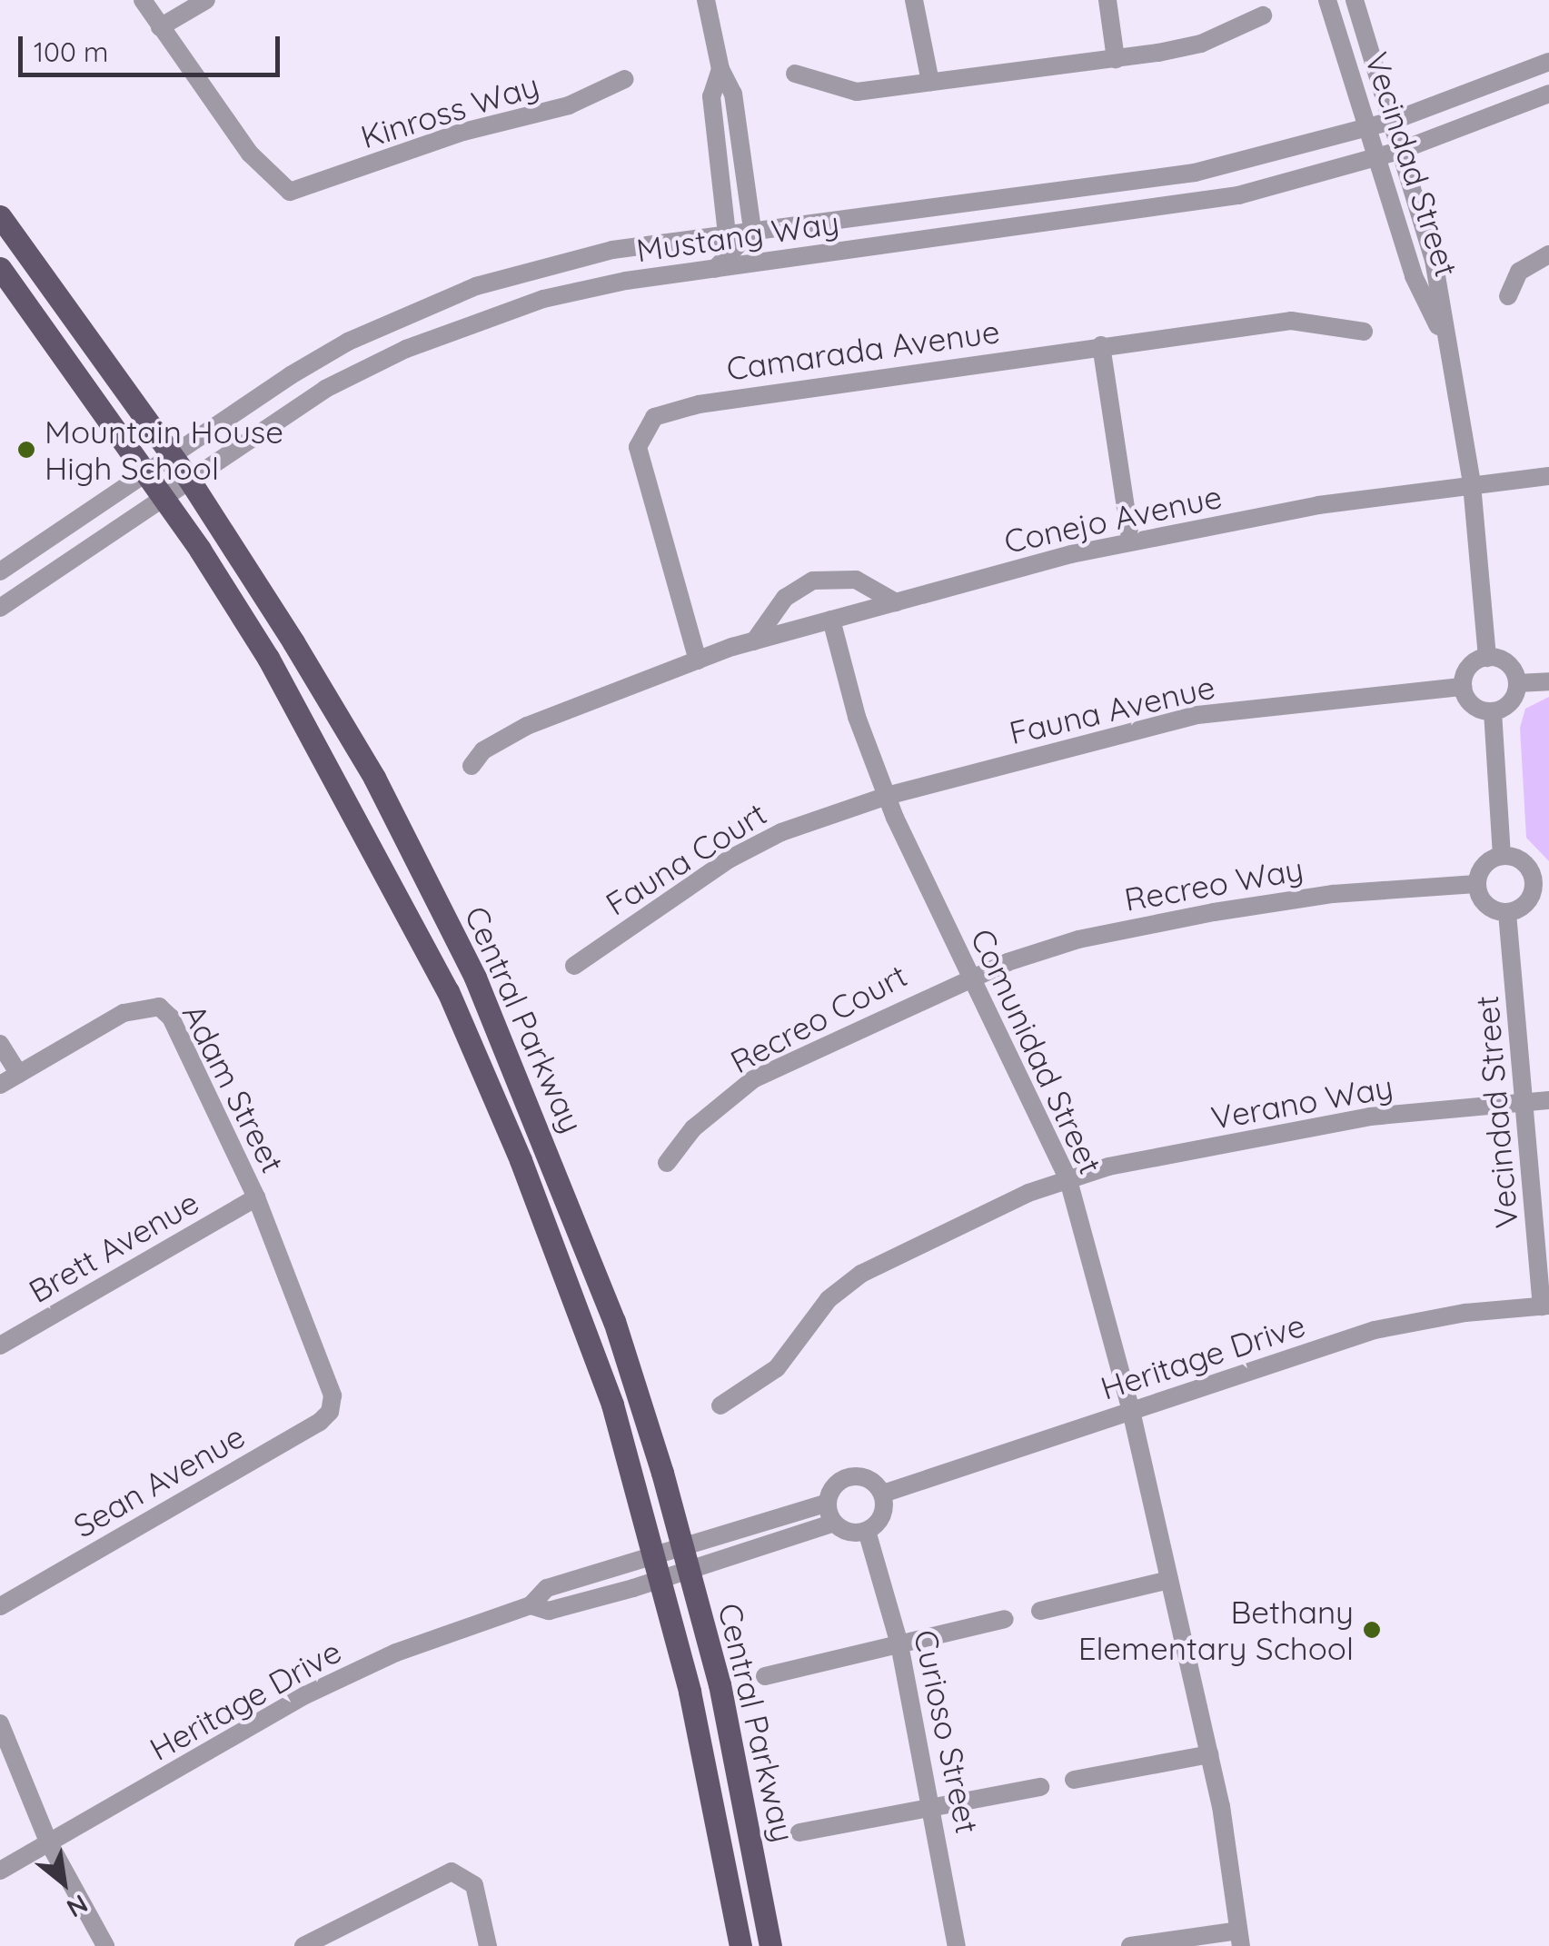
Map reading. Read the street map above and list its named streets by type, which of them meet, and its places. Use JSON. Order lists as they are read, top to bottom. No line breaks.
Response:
{"streets":{"main road":["Central Parkway"],"street":["Kinross Way","Vecindad Street","Mustang Way","Camarada Avenue","Conejo Avenue","Fauna Avenue","Fauna Court","Recreo Way","Recreo Court","Comunidad Street","Adam Street","Verano Way","Brett Avenue","Heritage Drive","Sean Avenue","Curioso Street"]},"crossings":[["Vecindad Street","Mustang Way"],["Vecindad Street","Conejo Avenue"],["Vecindad Street","Fauna Avenue"],["Vecindad Street","Recreo Way"],["Vecindad Street","Verano Way"],["Vecindad Street","Heritage Drive"],["Mustang Way","Central Parkway"],["Camarada Avenue","Conejo Avenue"],["Conejo Avenue","Comunidad Street"],["Fauna Avenue","Fauna Court"],["Fauna Avenue","Comunidad Street"],["Fauna Court","Comunidad Street"],["Recreo Way","Recreo Court"],["Recreo Way","Comunidad Street"],["Recreo Court","Comunidad Street"],["Central Parkway","Heritage Drive"],["Comunidad Street","Verano Way"],["Comunidad Street","Heritage Drive"],["Adam Street","Brett Avenue"],["Adam Street","Sean Avenue"],["Heritage Drive","Curioso Street"]],"places":["Mountain House High School","Bethany Elementary School"],"scale_bar":"100 m","north":"bottom right"}
